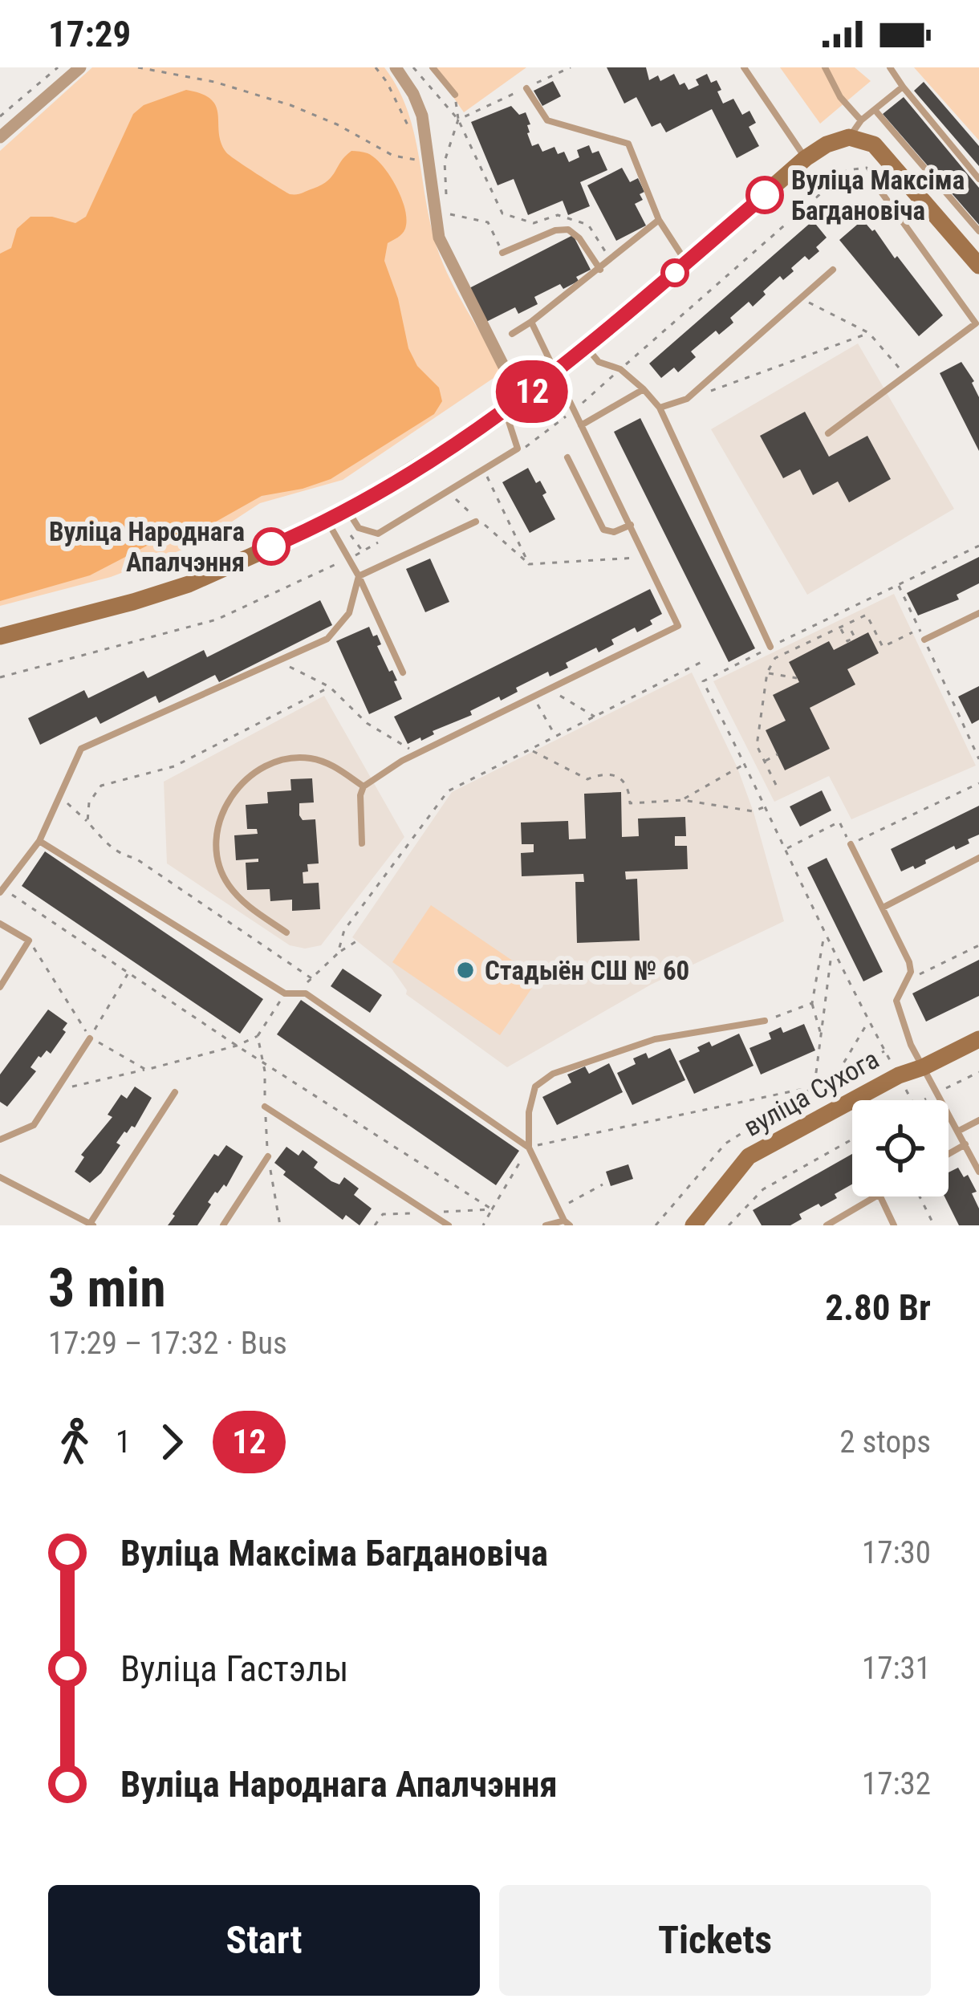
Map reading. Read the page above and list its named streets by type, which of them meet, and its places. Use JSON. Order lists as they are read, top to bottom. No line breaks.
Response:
{"streets":{"street":["вуліца Сухога"]},"places":["Вуліца Максіма Багдановіча","Вуліца Народнага Апалчэння","Стадыён СШ № 60"],"lines":["bus line 12"],"page":{"status":"17:29","on_map":"12","heading":["3 min","17:29 – 17:32 · Bus","2.80 Br"],"legs":["1","12","2 stops"],"list":[{"name":"Вуліца Максіма Багдановіча","value":"17:30"},{"name":"Вуліца Гастэлы","value":"17:31"},{"name":"Вуліца Народнага Апалчэння","value":"17:32"}],"buttons":["Start","Tickets"]}}
